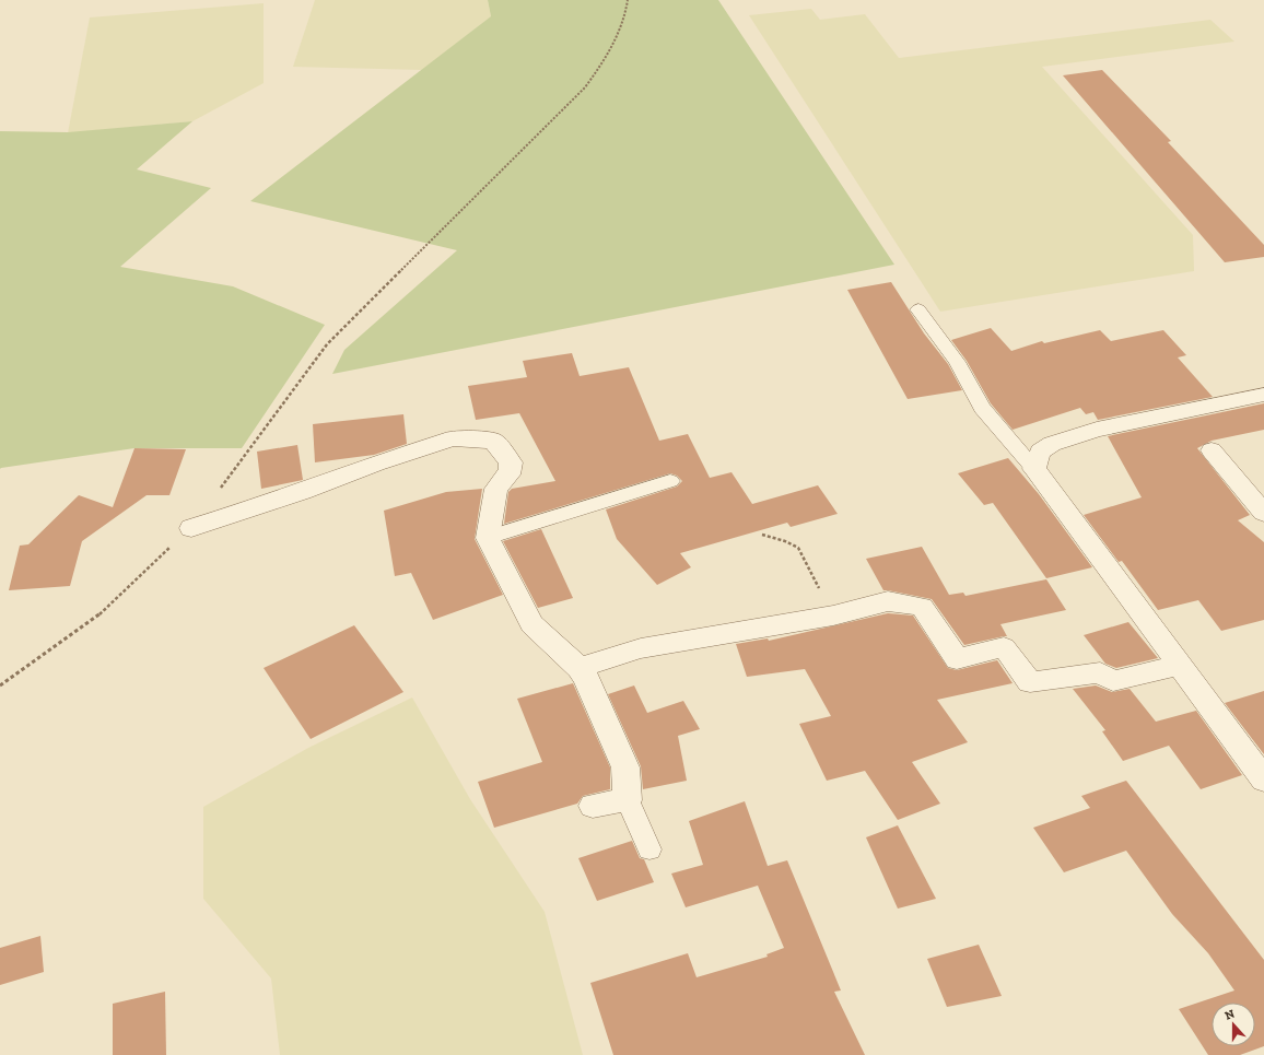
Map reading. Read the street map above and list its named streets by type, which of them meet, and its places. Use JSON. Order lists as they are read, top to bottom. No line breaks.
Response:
{"north":"top"}
